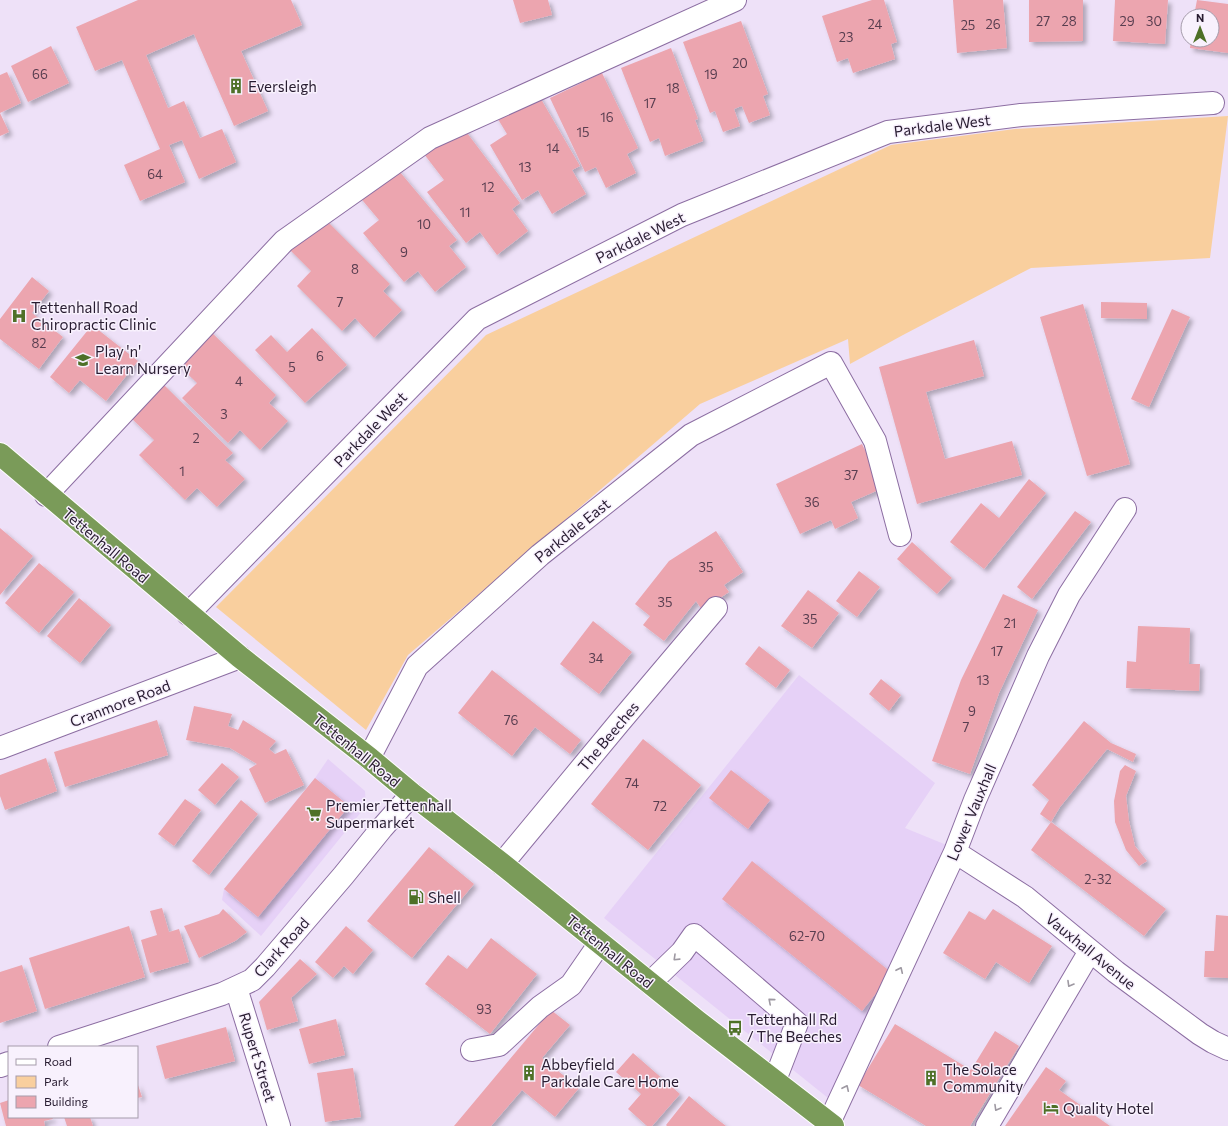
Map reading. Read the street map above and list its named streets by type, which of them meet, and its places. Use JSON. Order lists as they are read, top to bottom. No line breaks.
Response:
{"streets":{"highway":["Tettenhall Road"],"street":["Parkdale West","Parkdale East","Cranmore Road","The Beeches","Lower Vauxhall","Clark Road","Vauxhall Avenue","Rupert Street"]},"crossings":[["Parkdale West","Tettenhall Road"],["Parkdale East","Tettenhall Road"],["Tettenhall Road","Cranmore Road"],["Tettenhall Road","The Beeches"],["Tettenhall Road","Lower Vauxhall"],["Tettenhall Road","Clark Road"],["Lower Vauxhall","Vauxhall Avenue"],["Clark Road","Rupert Street"]],"places":{"building":["Eversleigh","Abbeyfield Parkdale Care Home","The Solace Community"],"hospital":["Tettenhall Road Chiropractic Clinic"],"school or university":["Play 'n' Learn Nursery"],"supermarket":["Premier Tettenhall Supermarket"],"fuel station":["Shell"],"bus stop":["Tettenhall Rd / The Beeches"],"hotel":["Quality Hotel"]},"house_numbers":["27","28","29","30","24","26","25","23","20","66","19","18","17","16","15","14","13","64","12","11","10","9","8","7","82","6","5","4","3","2","1","37","36","35","35","35","21","17","34","13","9","76","7","74","72","2-32","62-70","93"],"legend":["Road","Park","Building"],"north":"top"}
